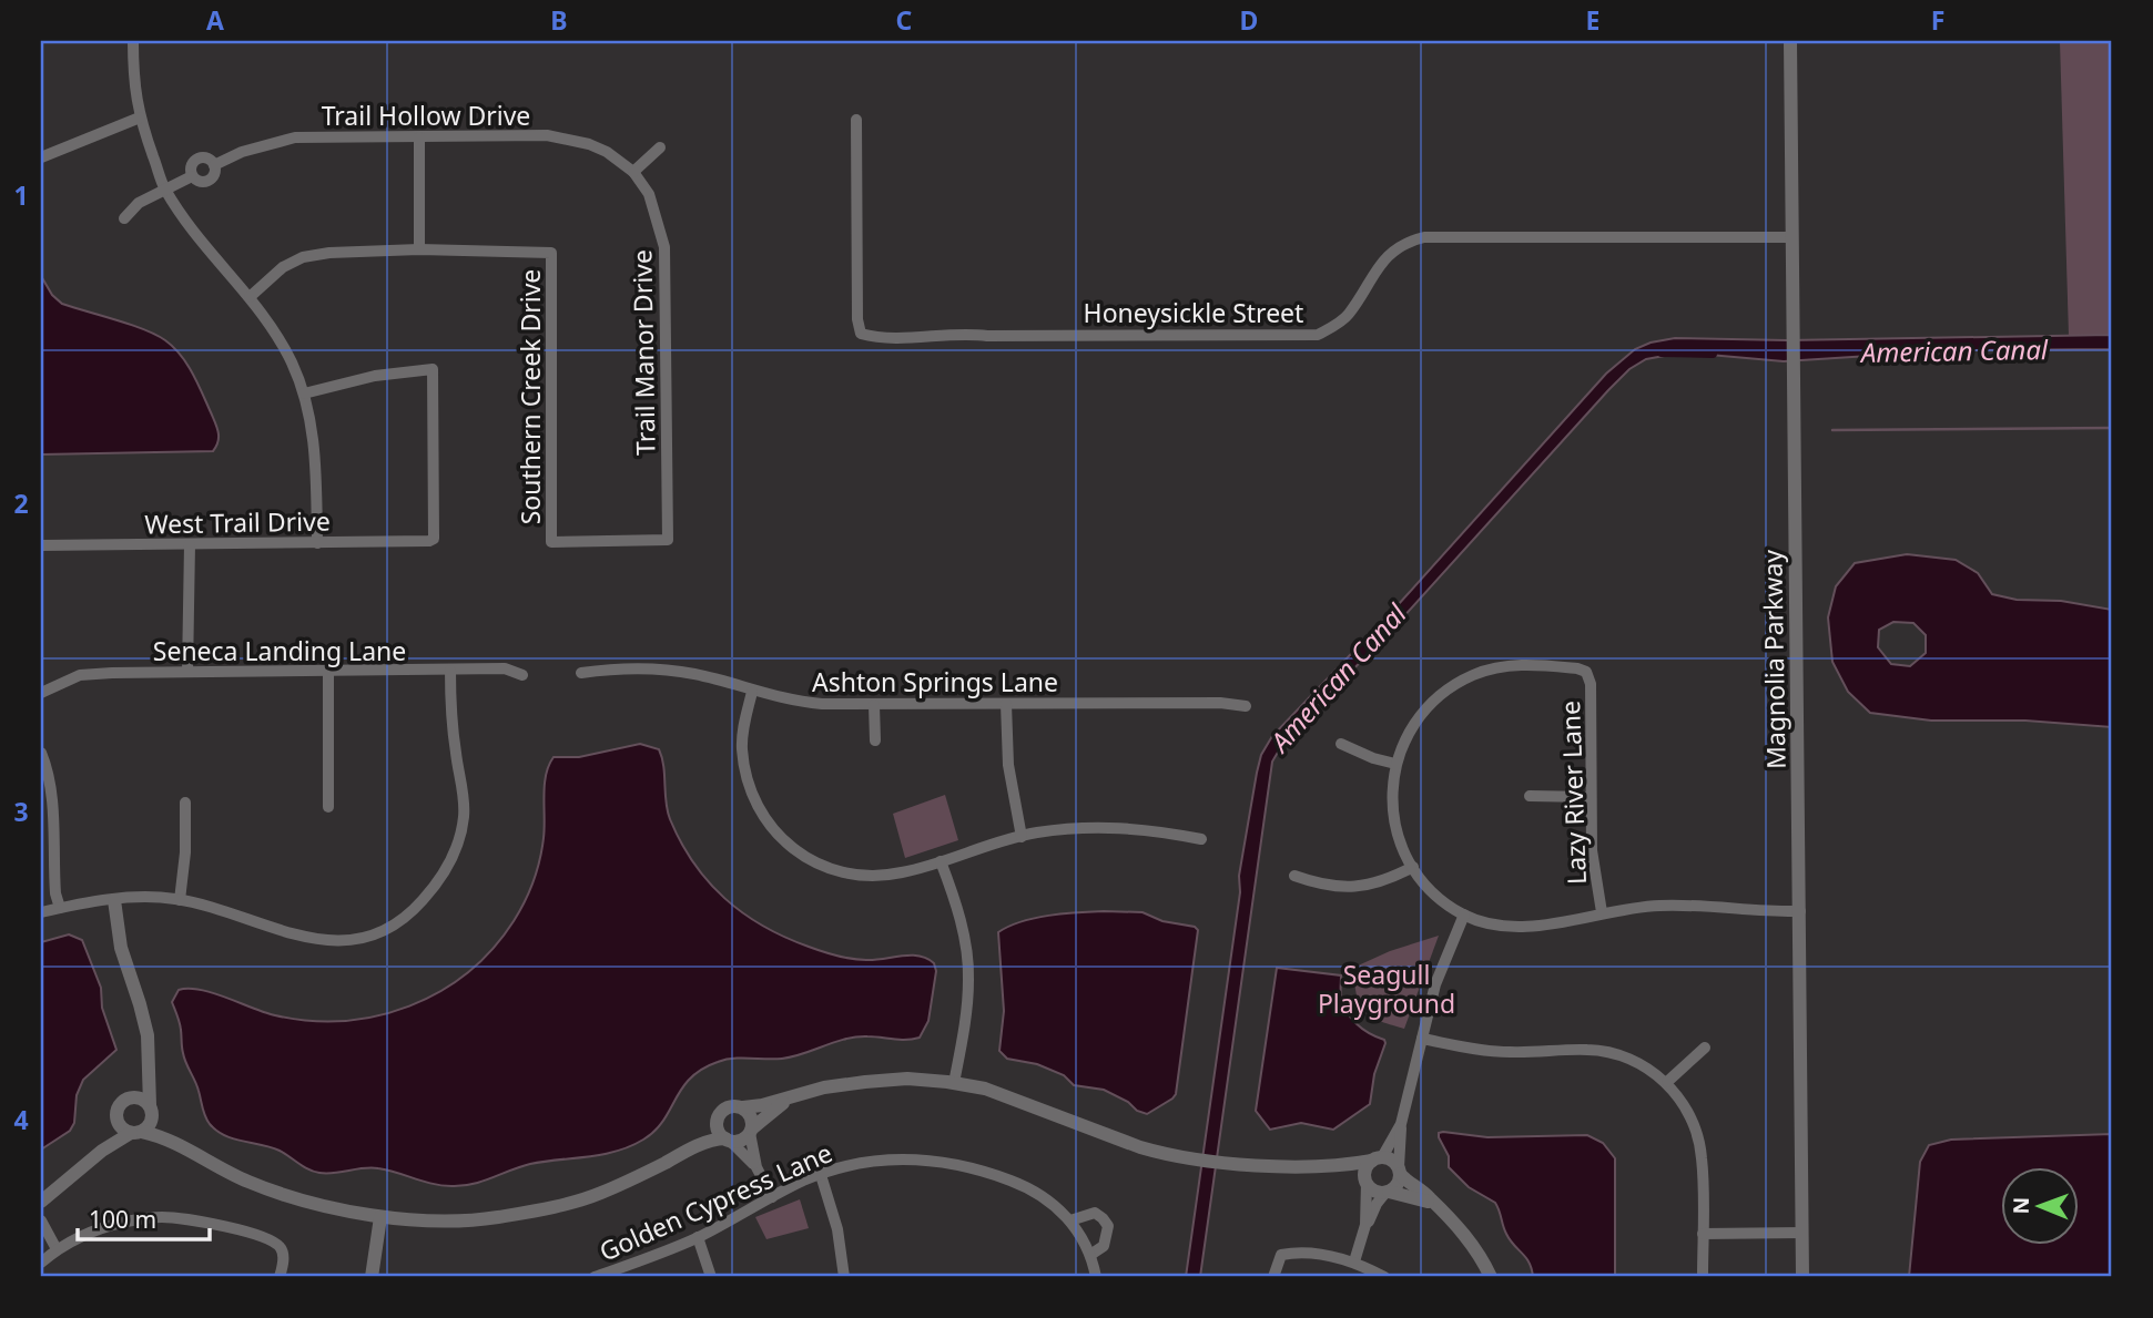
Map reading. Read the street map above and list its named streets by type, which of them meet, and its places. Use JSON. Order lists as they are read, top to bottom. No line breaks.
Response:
{"streets":{"street":["Trail Hollow Drive","Honeysickle Street","Trail Manor Drive","Southern Creek Drive","West Trail Drive","Seneca Landing Lane","Magnolia Parkway","Ashton Springs Lane","Lazy River Lane","Golden Cypress Lane"]},"crossings":[["Trail Hollow Drive","Trail Manor Drive"],["Honeysickle Street","Magnolia Parkway"],["Trail Manor Drive","Southern Creek Drive"]],"water":["American Canal"],"parks":["Seagull Playground"],"scale_bar":"100 m","north":"left","grid":{"columns":["A","B","C","D","E","F"],"rows":["1","2","3","4"]}}
